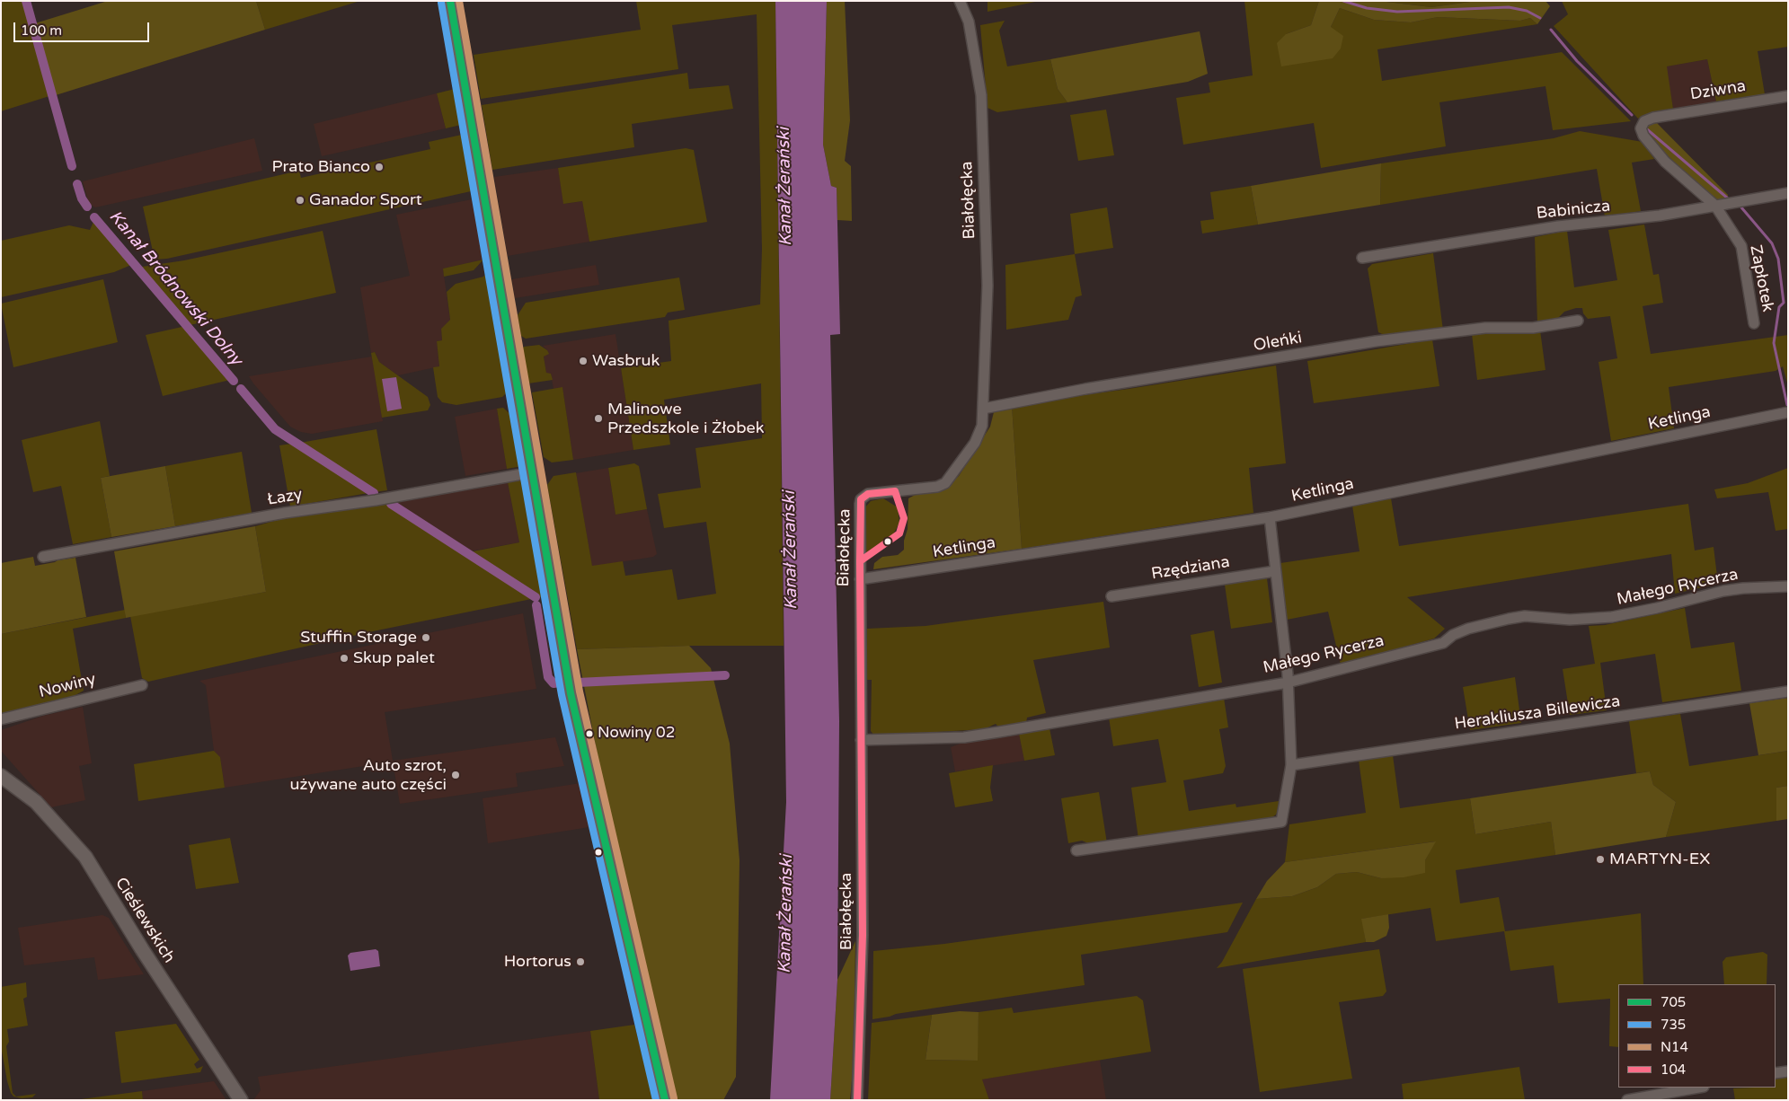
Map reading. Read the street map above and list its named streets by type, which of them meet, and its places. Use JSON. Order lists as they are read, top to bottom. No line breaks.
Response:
{"streets":{"main road":["Cieślewskich"],"street":["Dziwna","Białołęcka","Babinicza","Zapłotek","Oleńki","Ketlinga","Łazy","Rzędziana","Małego Rycerza","Nowiny","Herakliusza Billewicza"]},"crossings":[["Dziwna","Zapłotek"],["Białołęcka","Oleńki"],["Białołęcka","Ketlinga"],["Białołęcka","Małego Rycerza"],["Babinicza","Zapłotek"]],"water":["Kanał Żerański","Kanał Bródnowski Dolny"],"places":["Prato Bianco","Ganador Sport","Wasbruk","Malinowe Przedszkole i Żłobek","Stuffin Storage","Skup palet","Nowiny 02","Auto szrot, używane auto części","MARTYN-EX","Hortorus"],"lines":["transit line 705","transit line N14","transit line 735","transit line 104"],"legend":["705","735","N14","104"],"scale_bar":"100 m"}
